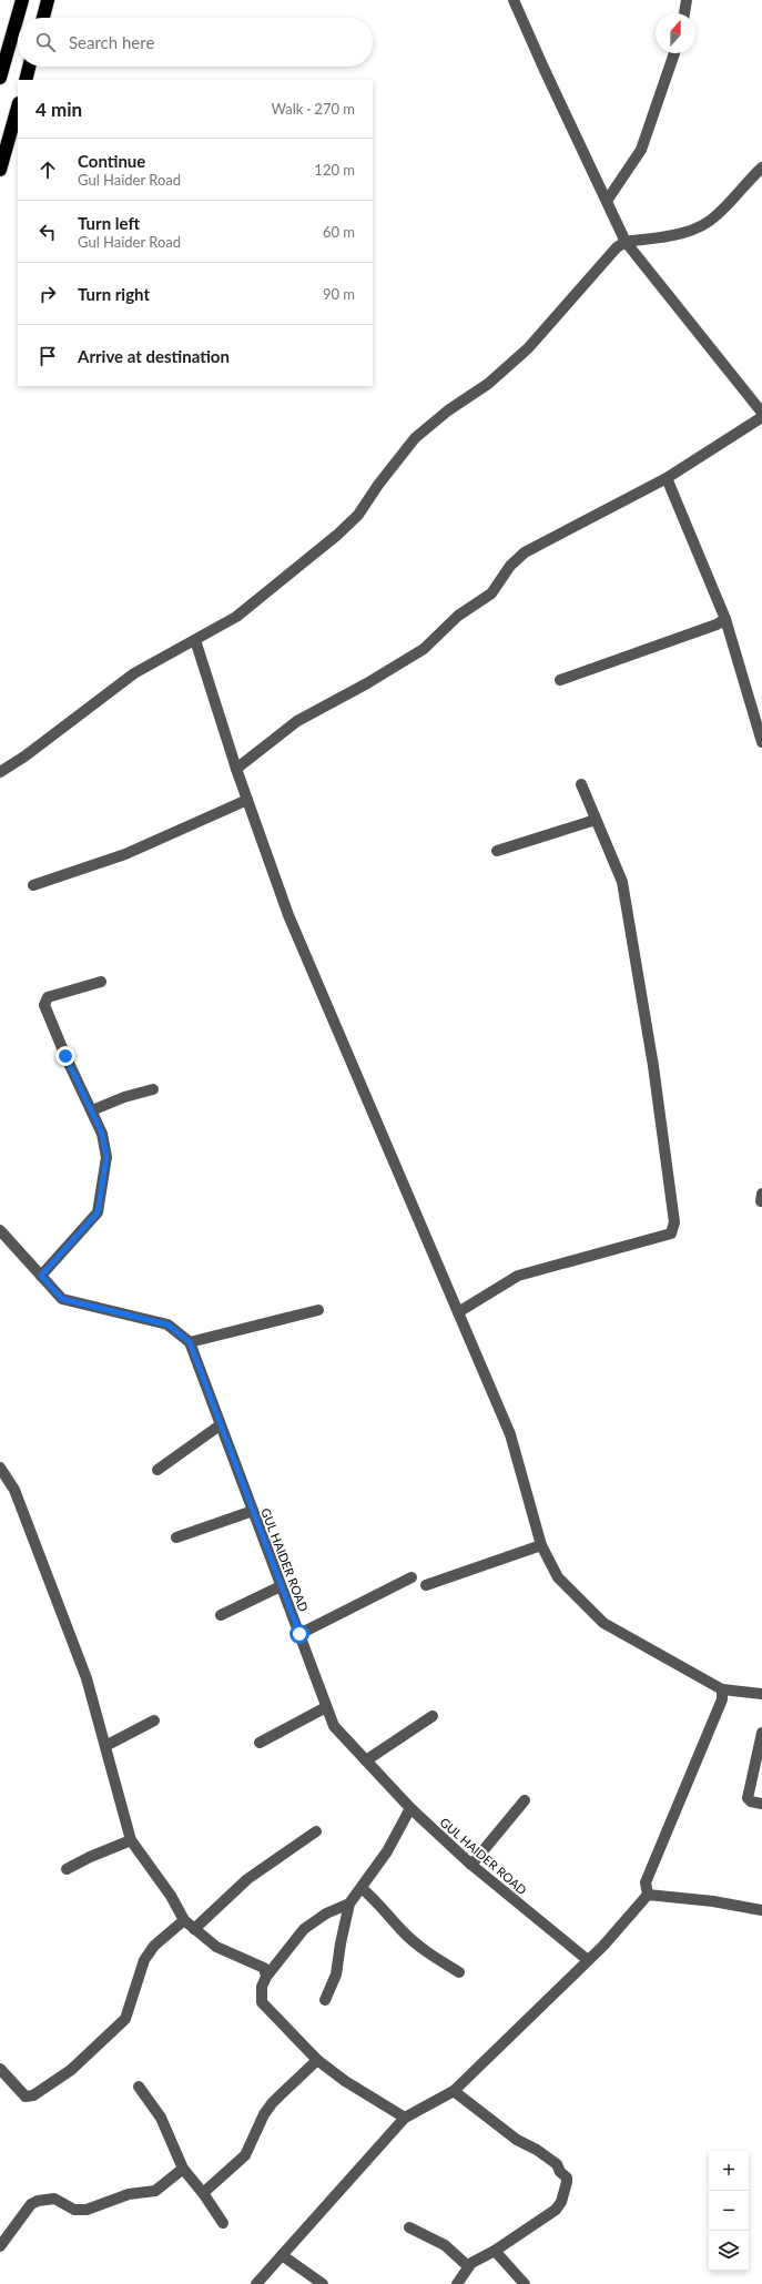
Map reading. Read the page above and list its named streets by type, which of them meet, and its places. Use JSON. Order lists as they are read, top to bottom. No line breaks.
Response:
{"streets":{"street":["GUL HAIDER ROAD"]},"north":"top","page":{"search":"Search here","heading":["4 min","Walk · 270 m"],"list":[["Continue","Gul Haider Road","120 m"],["Turn left","Gul Haider Road","60 m"],["Turn right","90 m"],"Arrive at destination"],"map_buttons":["+","−"]}}
